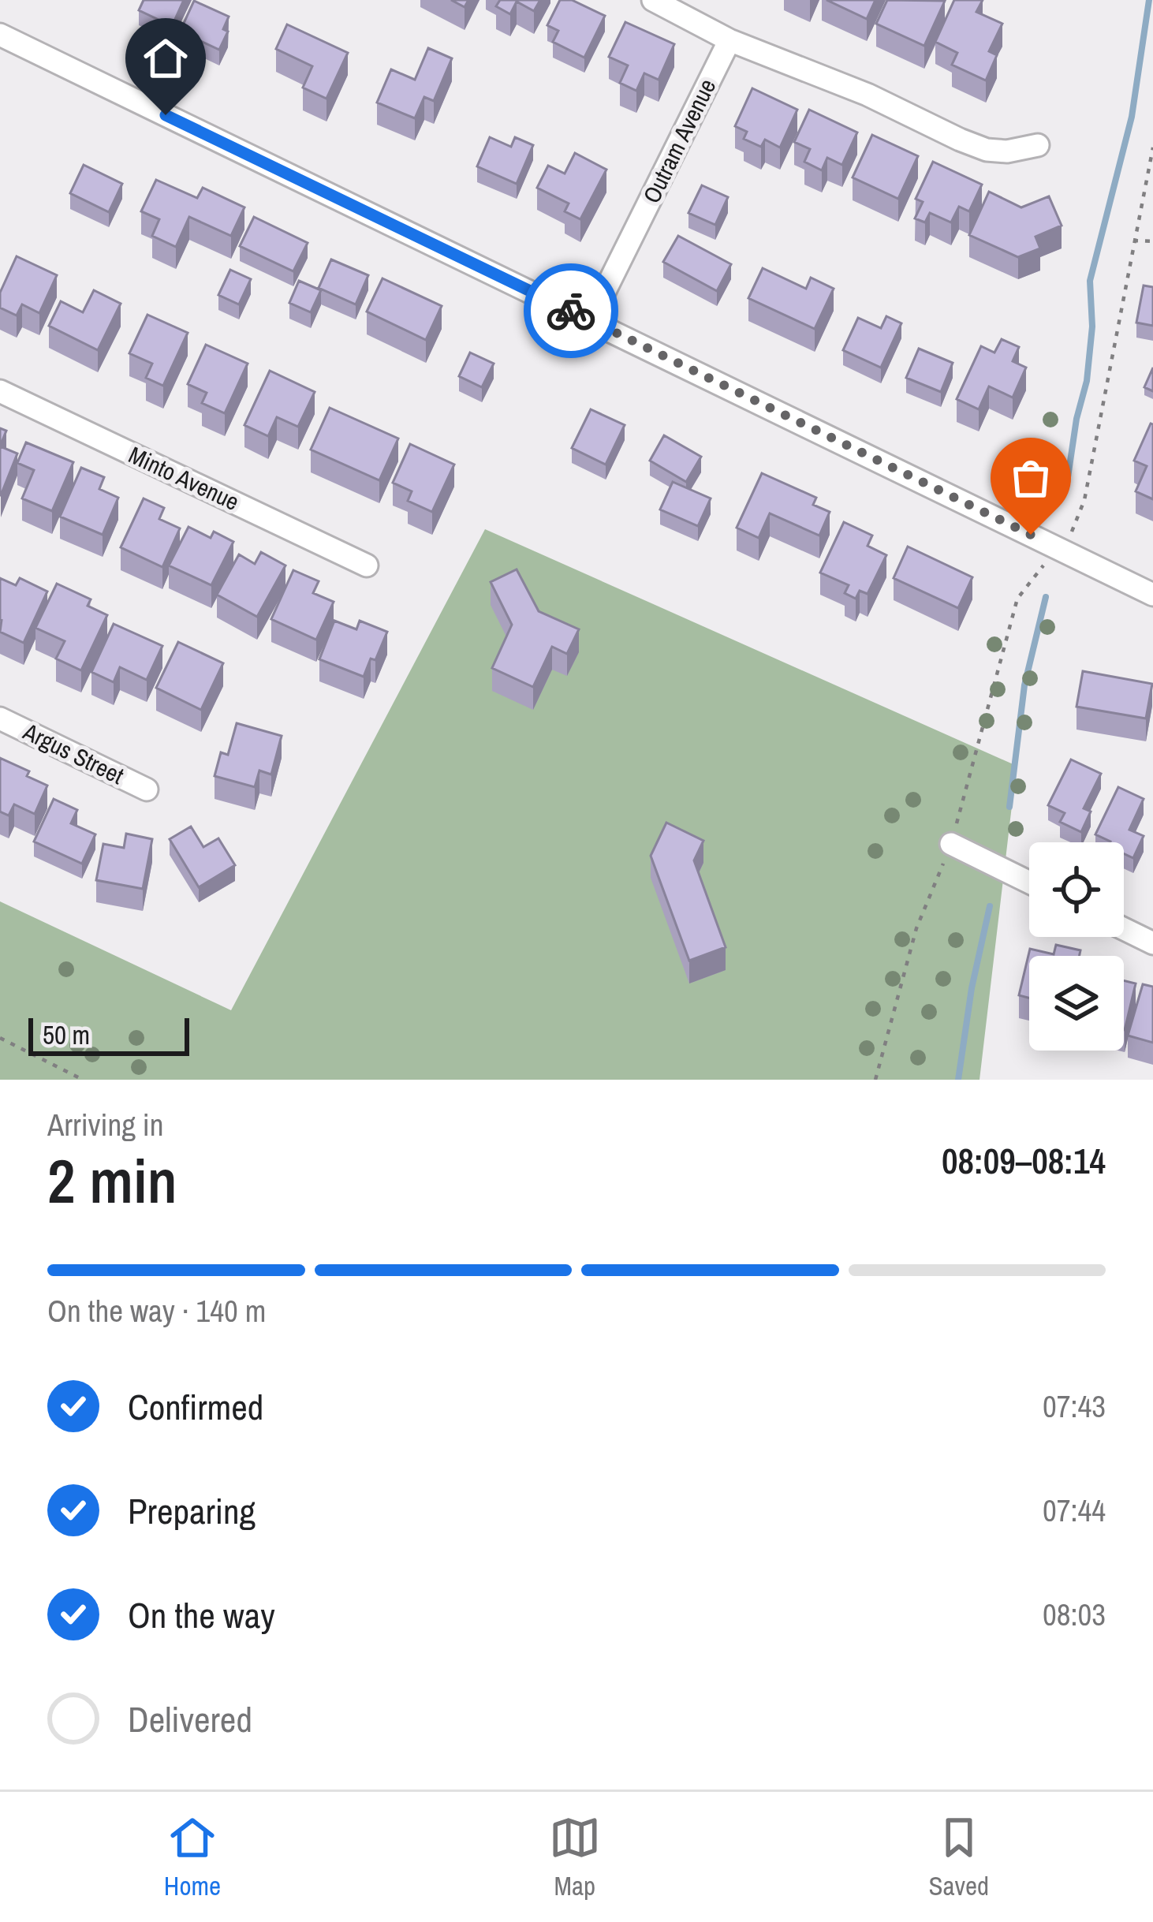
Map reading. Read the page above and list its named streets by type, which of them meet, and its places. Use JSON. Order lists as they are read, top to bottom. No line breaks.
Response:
{"streets":{"street":["Outram Avenue","Minto Avenue","Argus Street"]},"scale_bar":"50 m","page":{"scale":"50 m","heading":["2 min","Arriving in","08:09–08:14"],"bar":"On the way · 140 m","list":[["Confirmed","07:43"],["Preparing","07:44"],["On the way","08:03"],"Delivered"],"tabs":["Home","Map","Saved"]}}
